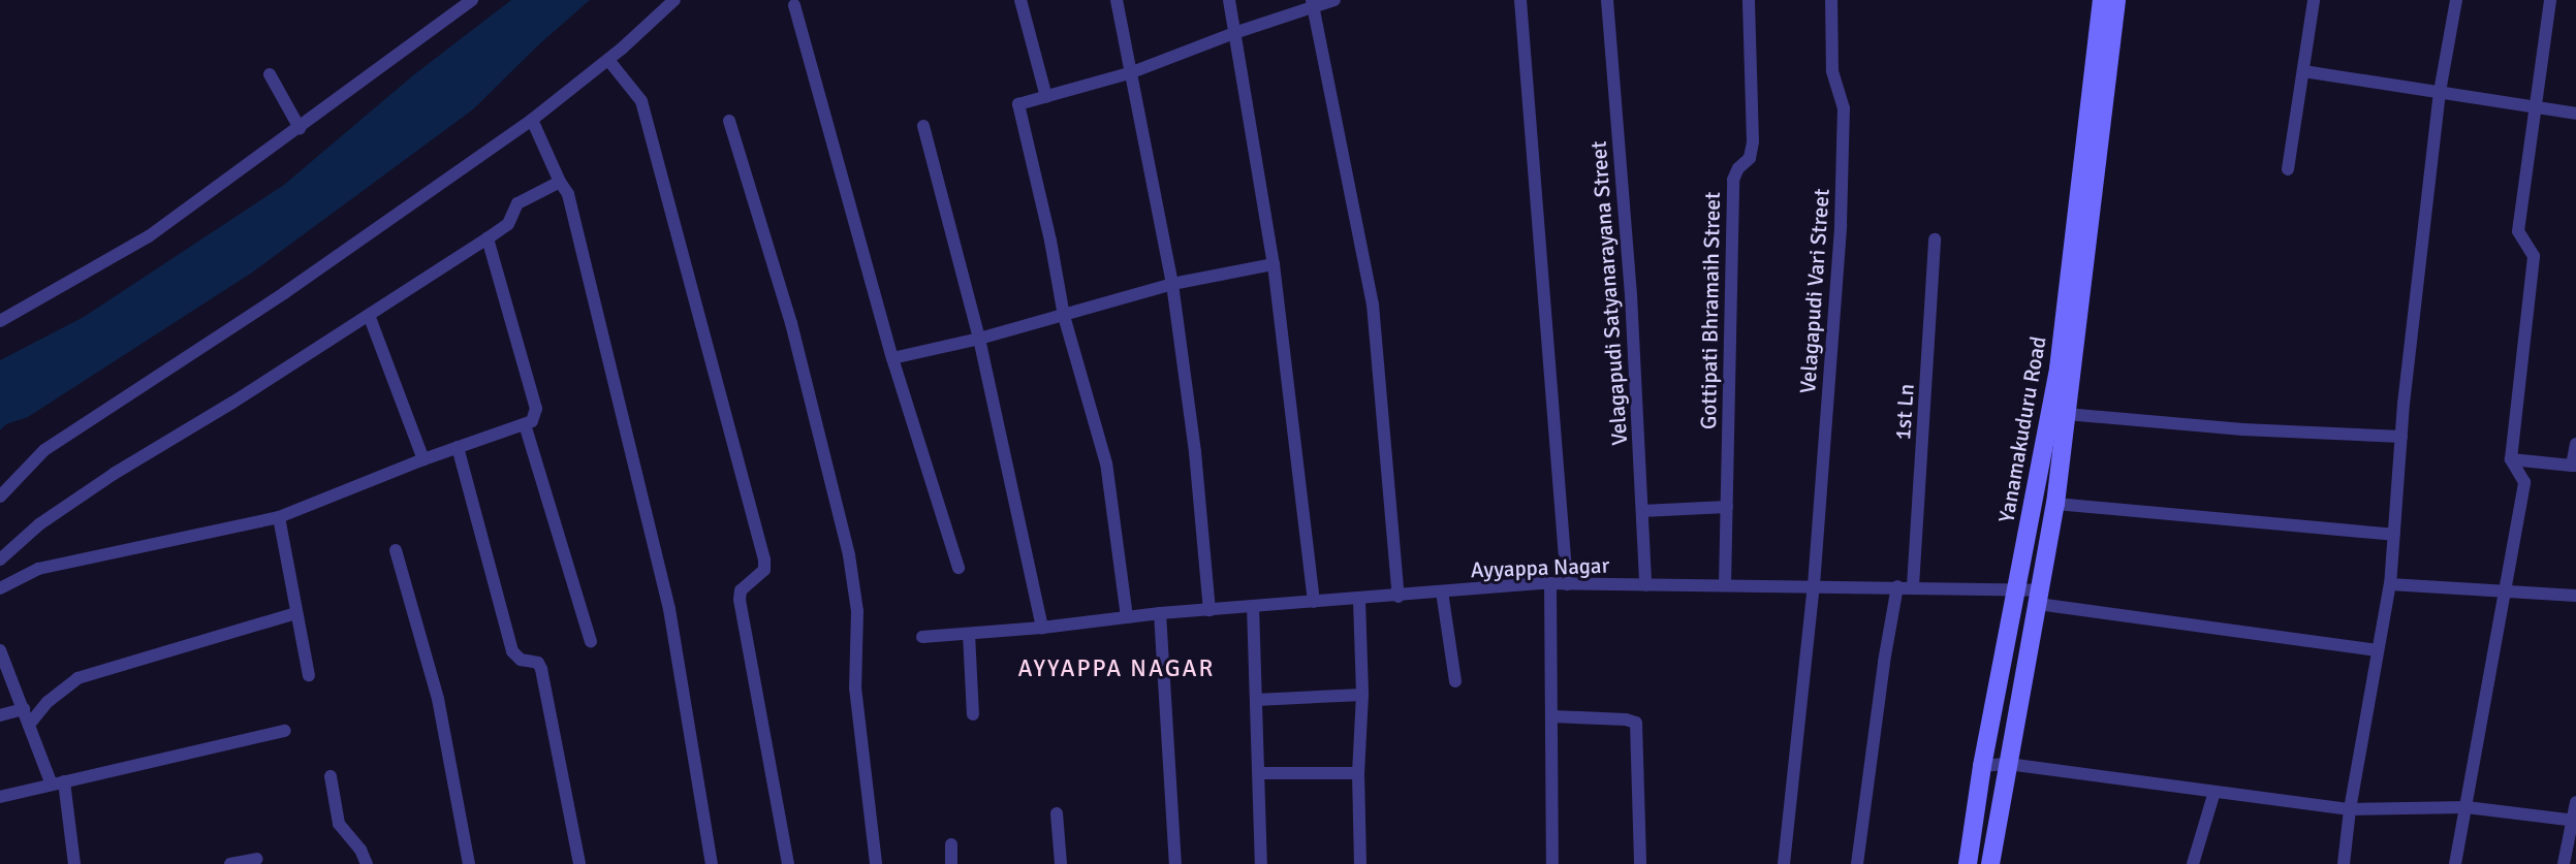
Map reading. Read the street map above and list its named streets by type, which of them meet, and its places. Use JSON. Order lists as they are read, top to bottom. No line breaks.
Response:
{"streets":{"street":["Velagapudi Vari Street","Velagapudi Satyanarayana Street","Gottipati Bhramaih Street","1st Ln","Yanamakuduru Road","Ayyappa Nagar"]},"crossings":[["Velagapudi Vari Street","Ayyappa Nagar"],["Velagapudi Satyanarayana Street","Ayyappa Nagar"],["Gottipati Bhramaih Street","Ayyappa Nagar"],["1st Ln","Ayyappa Nagar"],["Yanamakuduru Road","Ayyappa Nagar"]],"districts":["AYYAPPA NAGAR"]}
